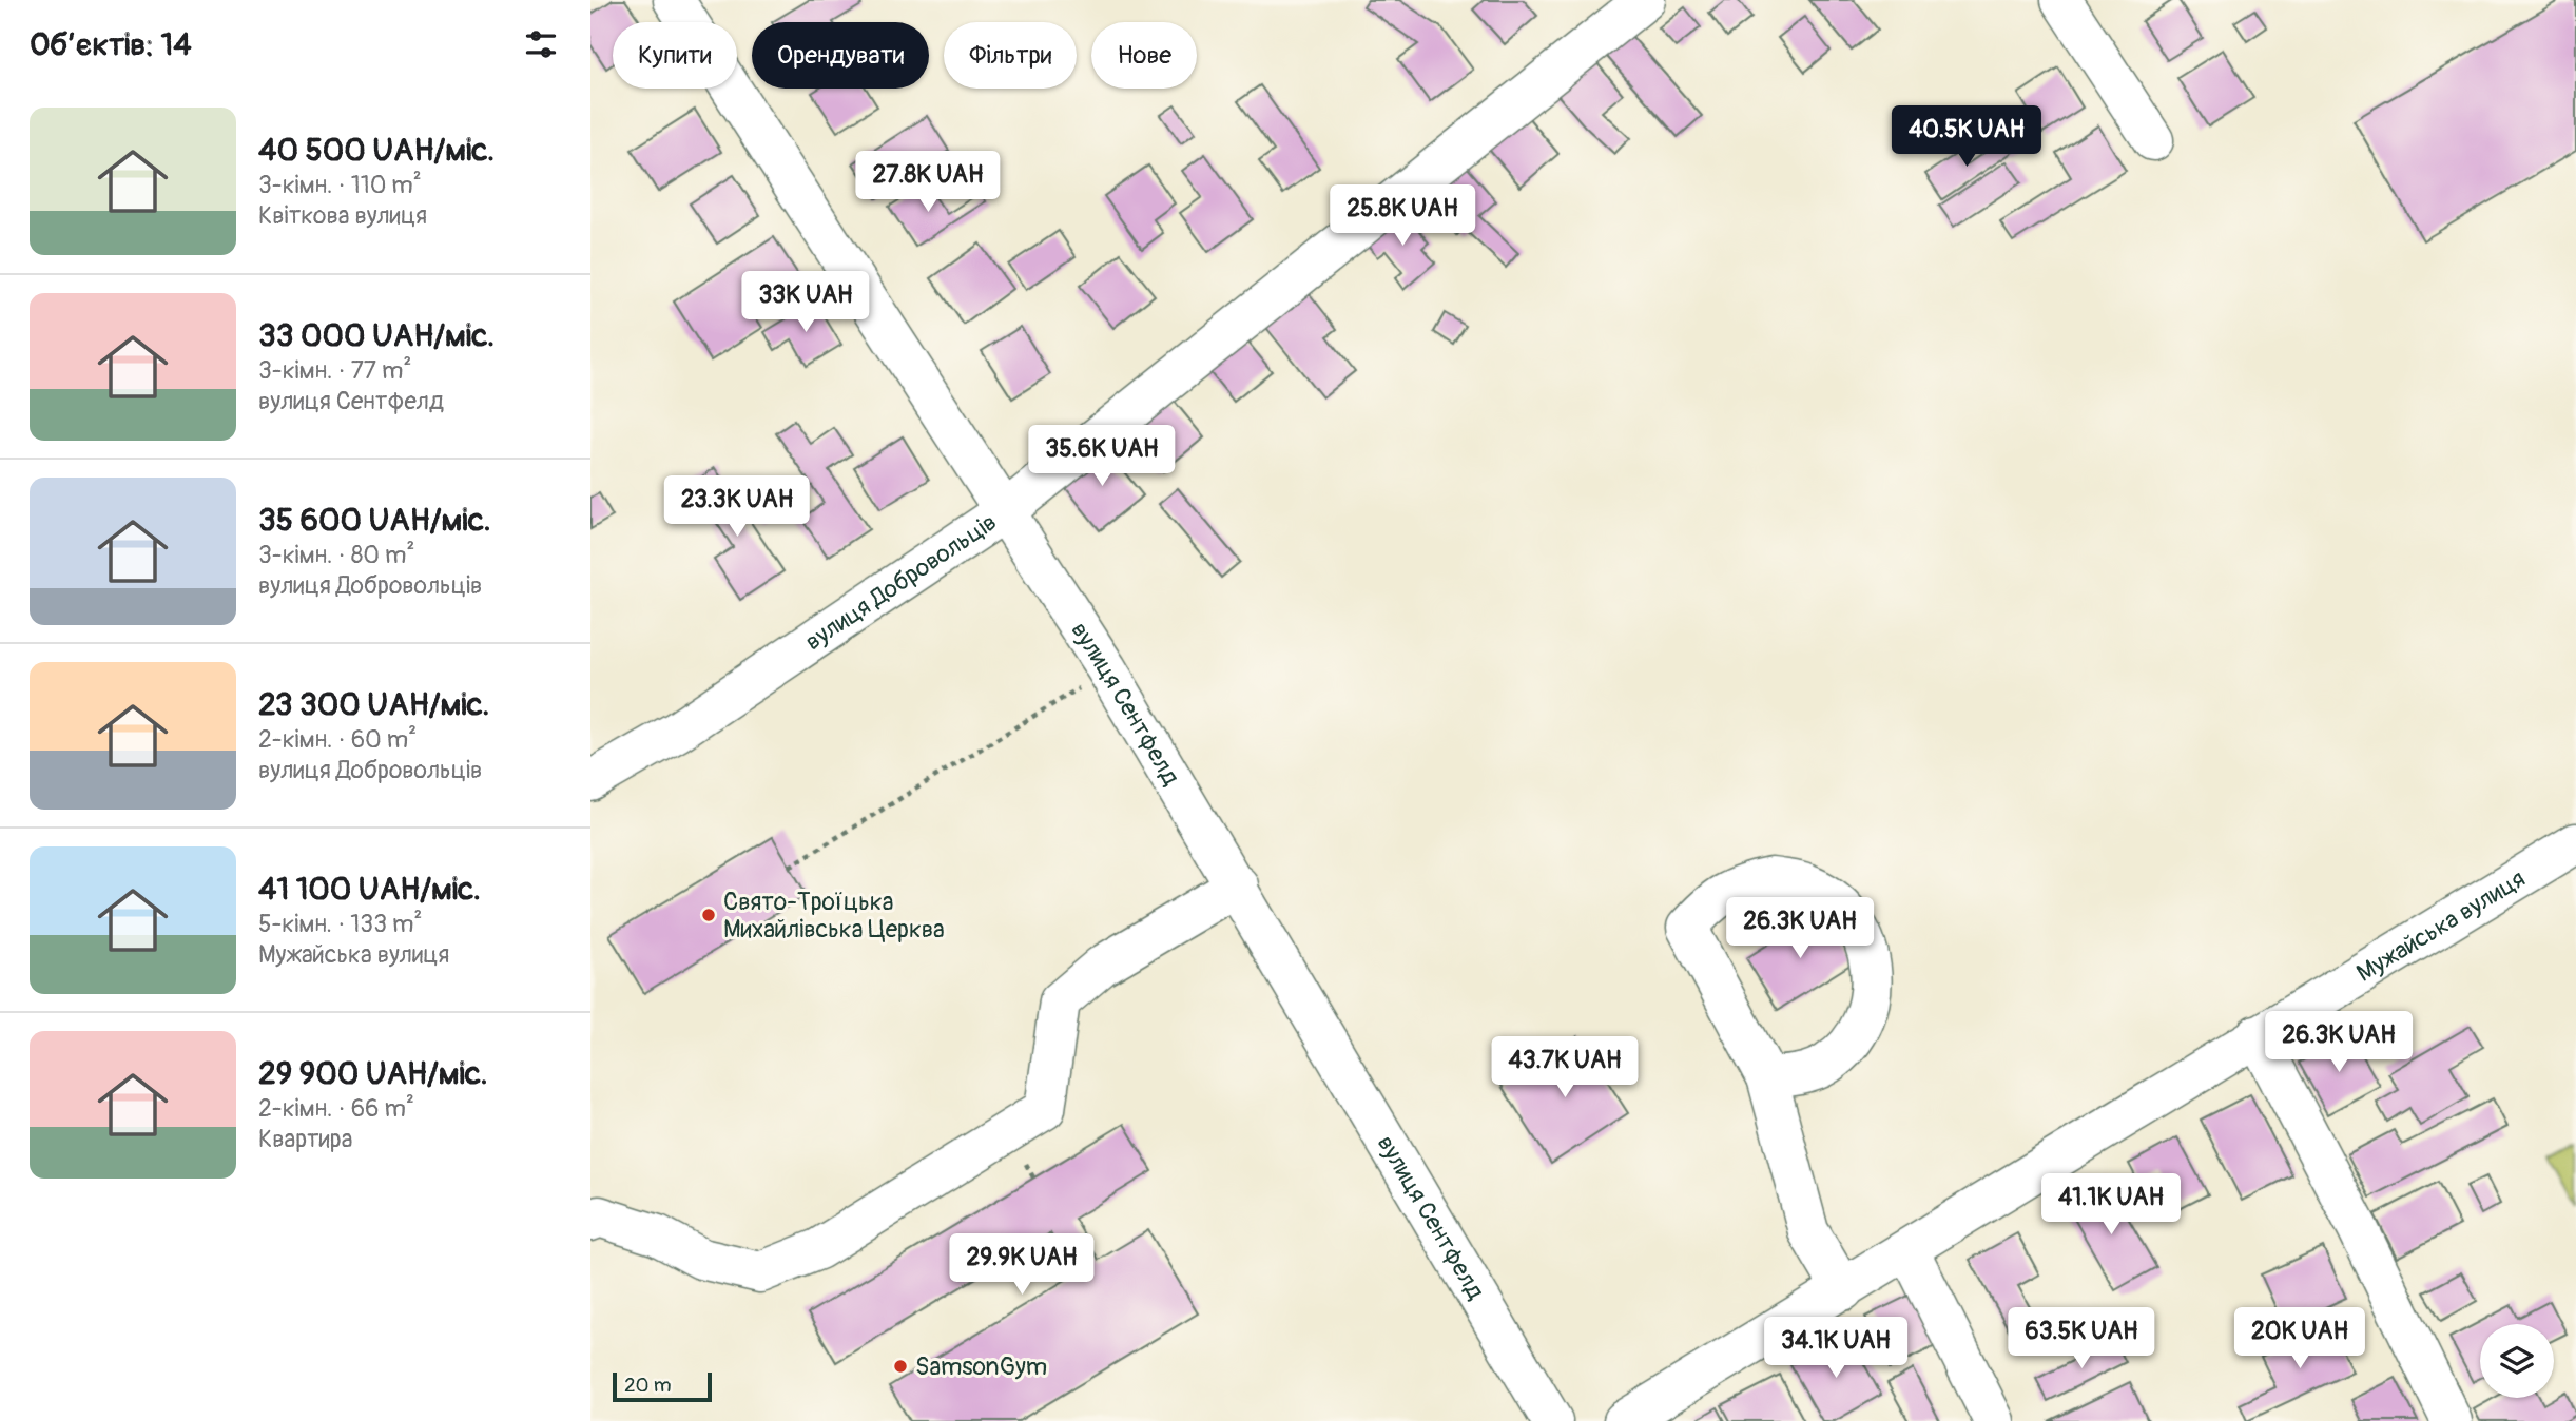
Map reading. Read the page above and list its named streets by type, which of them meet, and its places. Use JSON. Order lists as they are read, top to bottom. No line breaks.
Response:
{"streets":{"main road":["вулиця Добровольців","вулиця Сентфелд","Мужайська вулиця"]},"crossings":[["вулиця Добровольців","вулиця Сентфелд"]],"places":["Свято-Троїцька Михайлівська Церква","SamsonGym"],"scale_bar":"20 m","page":{"heading":"Об’єктів: 14","chip":["Купити","Орендувати","Фільтри","Нове"],"list":[{"name":"40 500 UAH/міс.","note":"3-кімн. · 110 m² · Квіткова вулиця"},{"name":"33 000 UAH/міс.","note":"3-кімн. · 77 m² · вулиця Сентфелд"},{"name":"35 600 UAH/міс.","note":"3-кімн. · 80 m² · вулиця Добровольців"},{"name":"23 300 UAH/міс.","note":"2-кімн. · 60 m² · вулиця Добровольців"},{"name":"41 100 UAH/міс.","note":"5-кімн. · 133 m² · Мужайська вулиця"},{"name":"29 900 UAH/міс.","note":"2-кімн. · 66 m² · Квартира"}],"price":["40.5K UAH","27.8K UAH","25.8K UAH","33K UAH","35.6K UAH","23.3K UAH","26.3K UAH","26.3K UAH","43.7K UAH","41.1K UAH","29.9K UAH","63.5K UAH","20K UAH","34.1K UAH"],"scale":"20 m"}}
